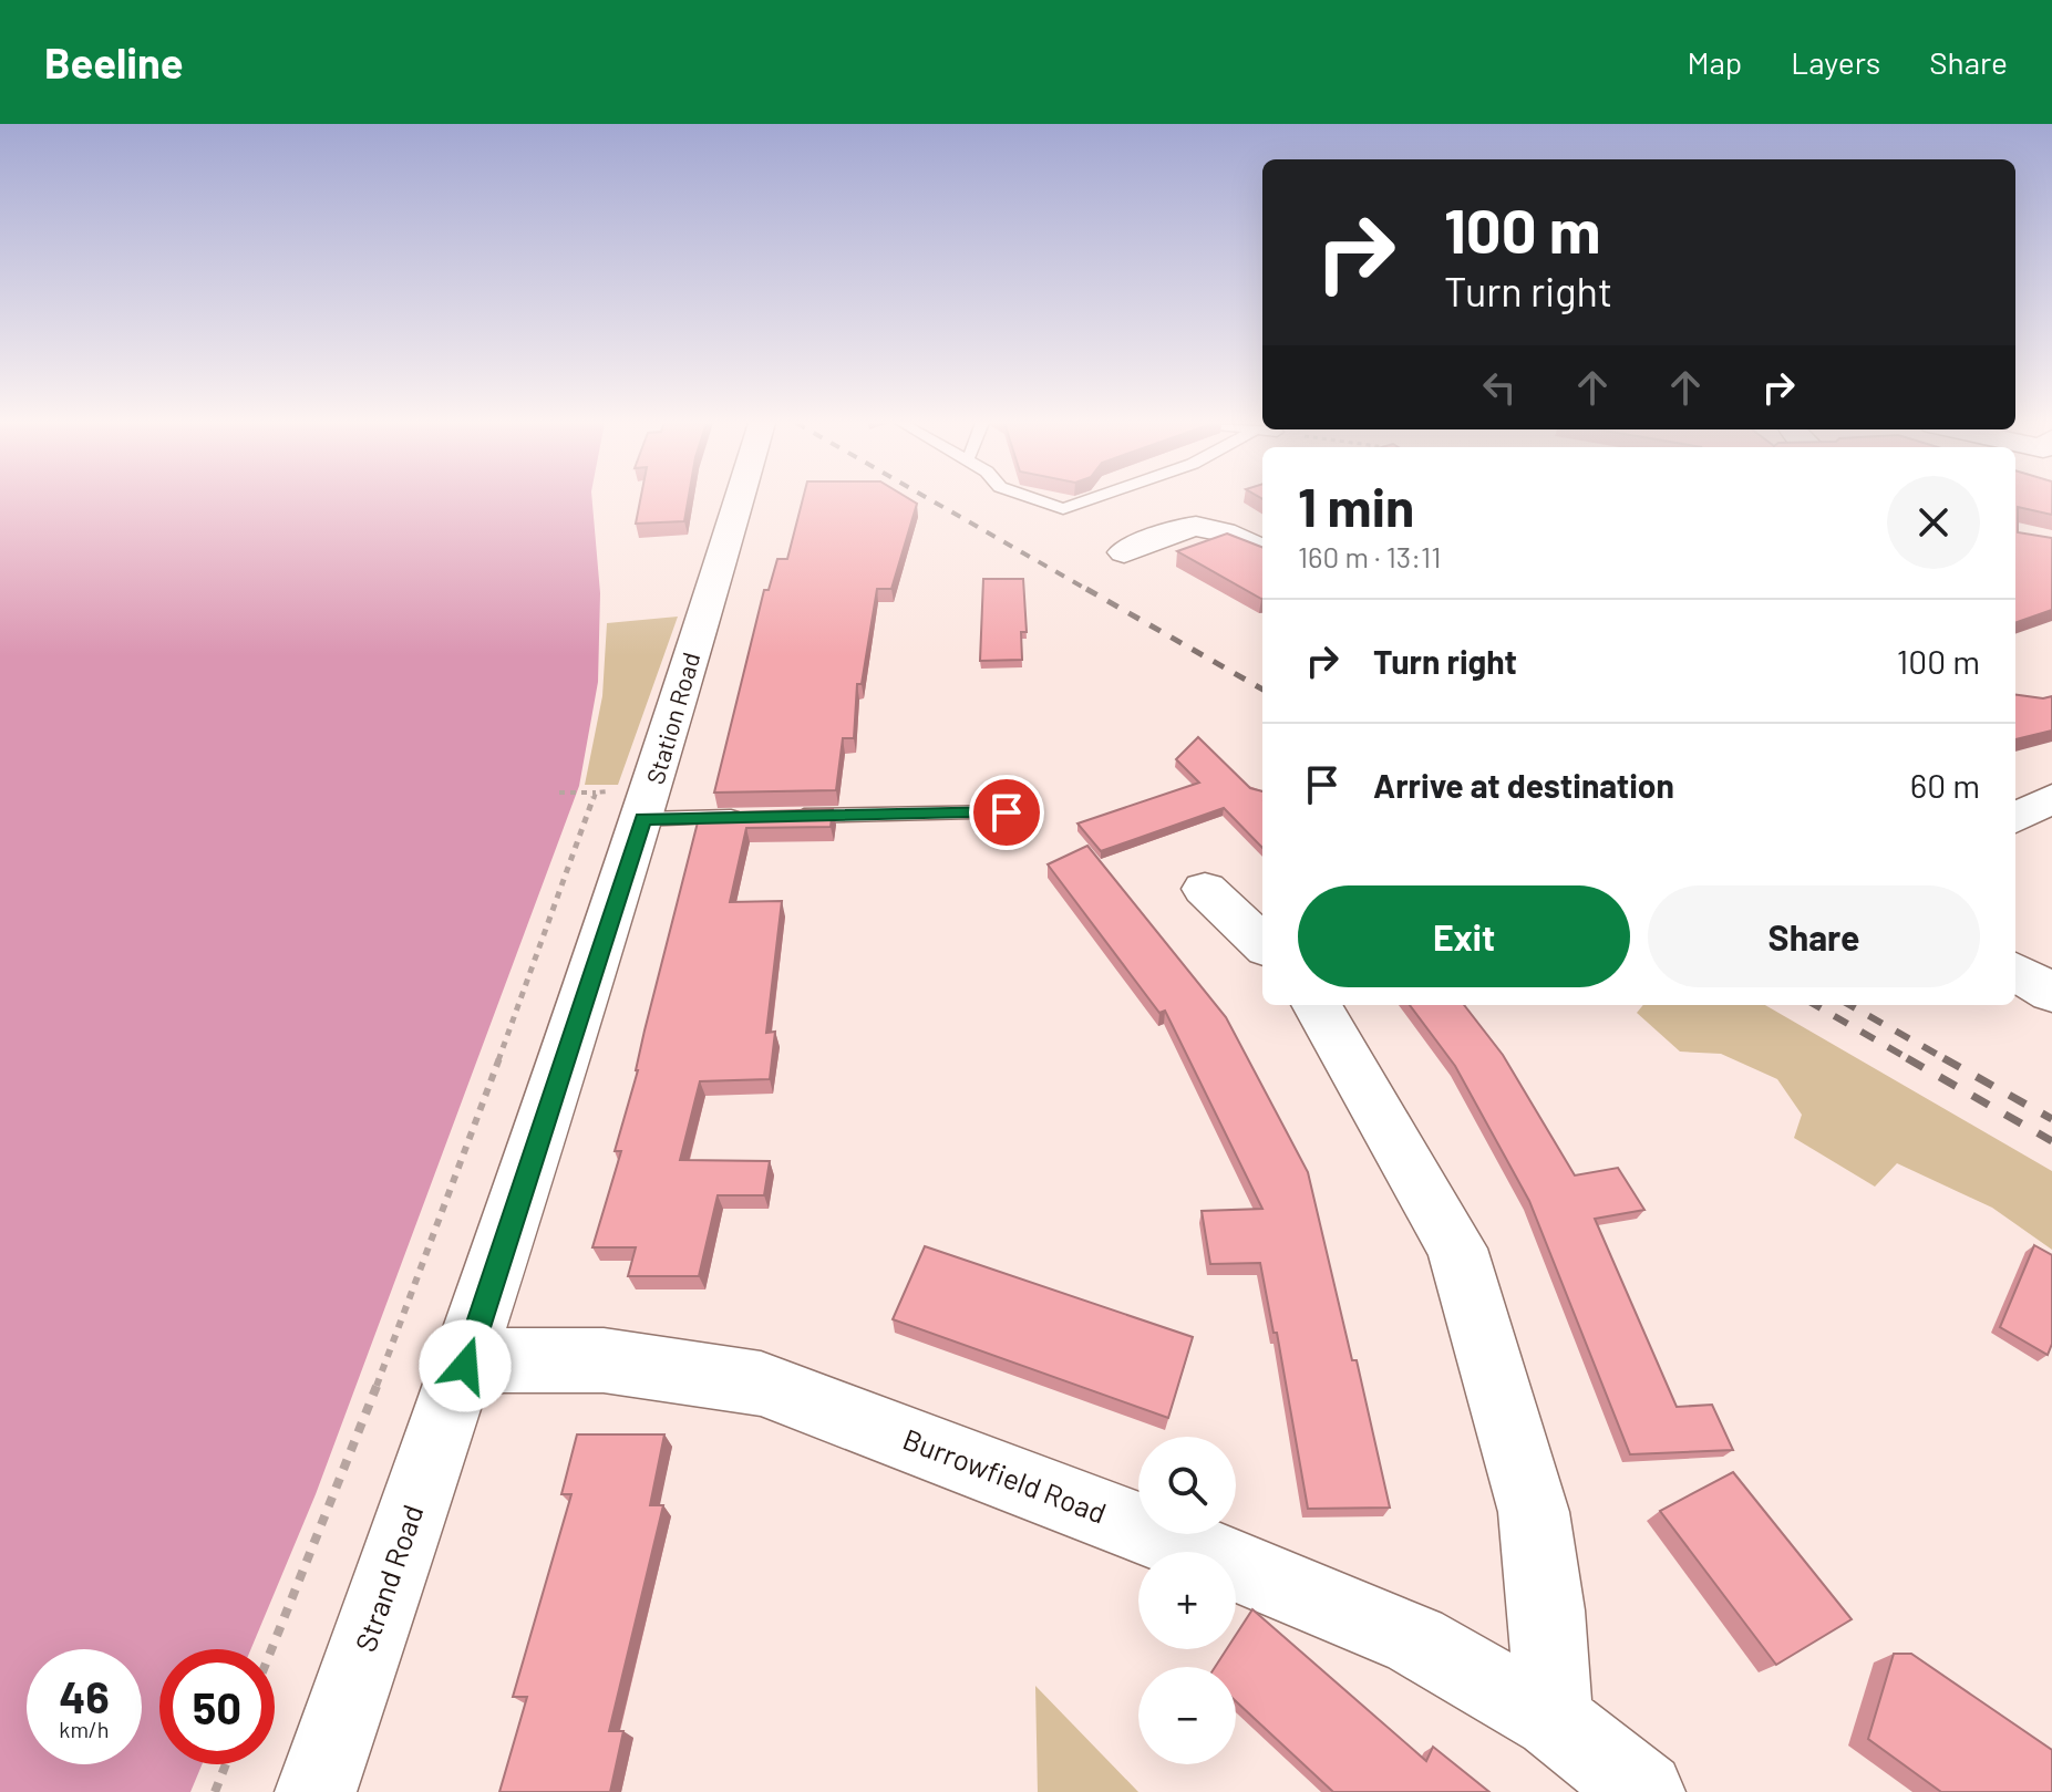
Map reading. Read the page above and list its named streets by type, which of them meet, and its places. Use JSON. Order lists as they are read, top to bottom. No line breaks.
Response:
{"streets":{"street":["Station Road","Burrowfield Road","Strand Road"]},"crossings":[["Station Road","Burrowfield Road"],["Station Road","Strand Road"],["Burrowfield Road","Strand Road"]],"page":{"header":"Beeline","nav":["Map","Layers","Share"],"turn":["100 m","Turn right"],"heading":["1 min","160 m · 13:11"],"list":[{"name":"Turn right","value":"100 m"},{"name":"Arrive at destination","value":"60 m"}],"buttons":["Exit","Share"],"map_buttons":["+","−"],"speed":"46 km/h","limit":"50"}}
